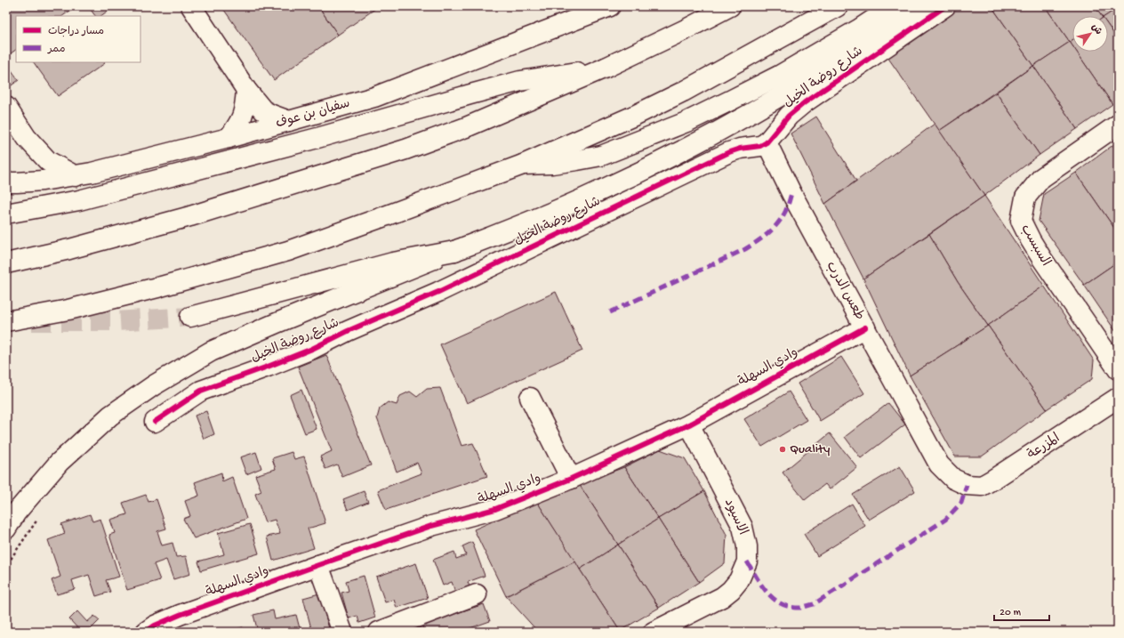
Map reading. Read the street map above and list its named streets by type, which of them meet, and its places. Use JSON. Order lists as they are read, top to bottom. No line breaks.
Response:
{"streets":{"main road":["شارع روضة الخيل","سفيان بن عوف","السبسب","طعس الدرب","وادي السهلة","المزرعة","الاسيود"]},"crossings":[["شارع روضة الخيل","طعس الدرب"],["طعس الدرب","وادي السهلة"],["طعس الدرب","المزرعة"],["وادي السهلة","الاسيود"]],"places":["Quality"],"legend":["مسار دراجات","ممر"],"scale_bar":"20 m","north":"top right"}
